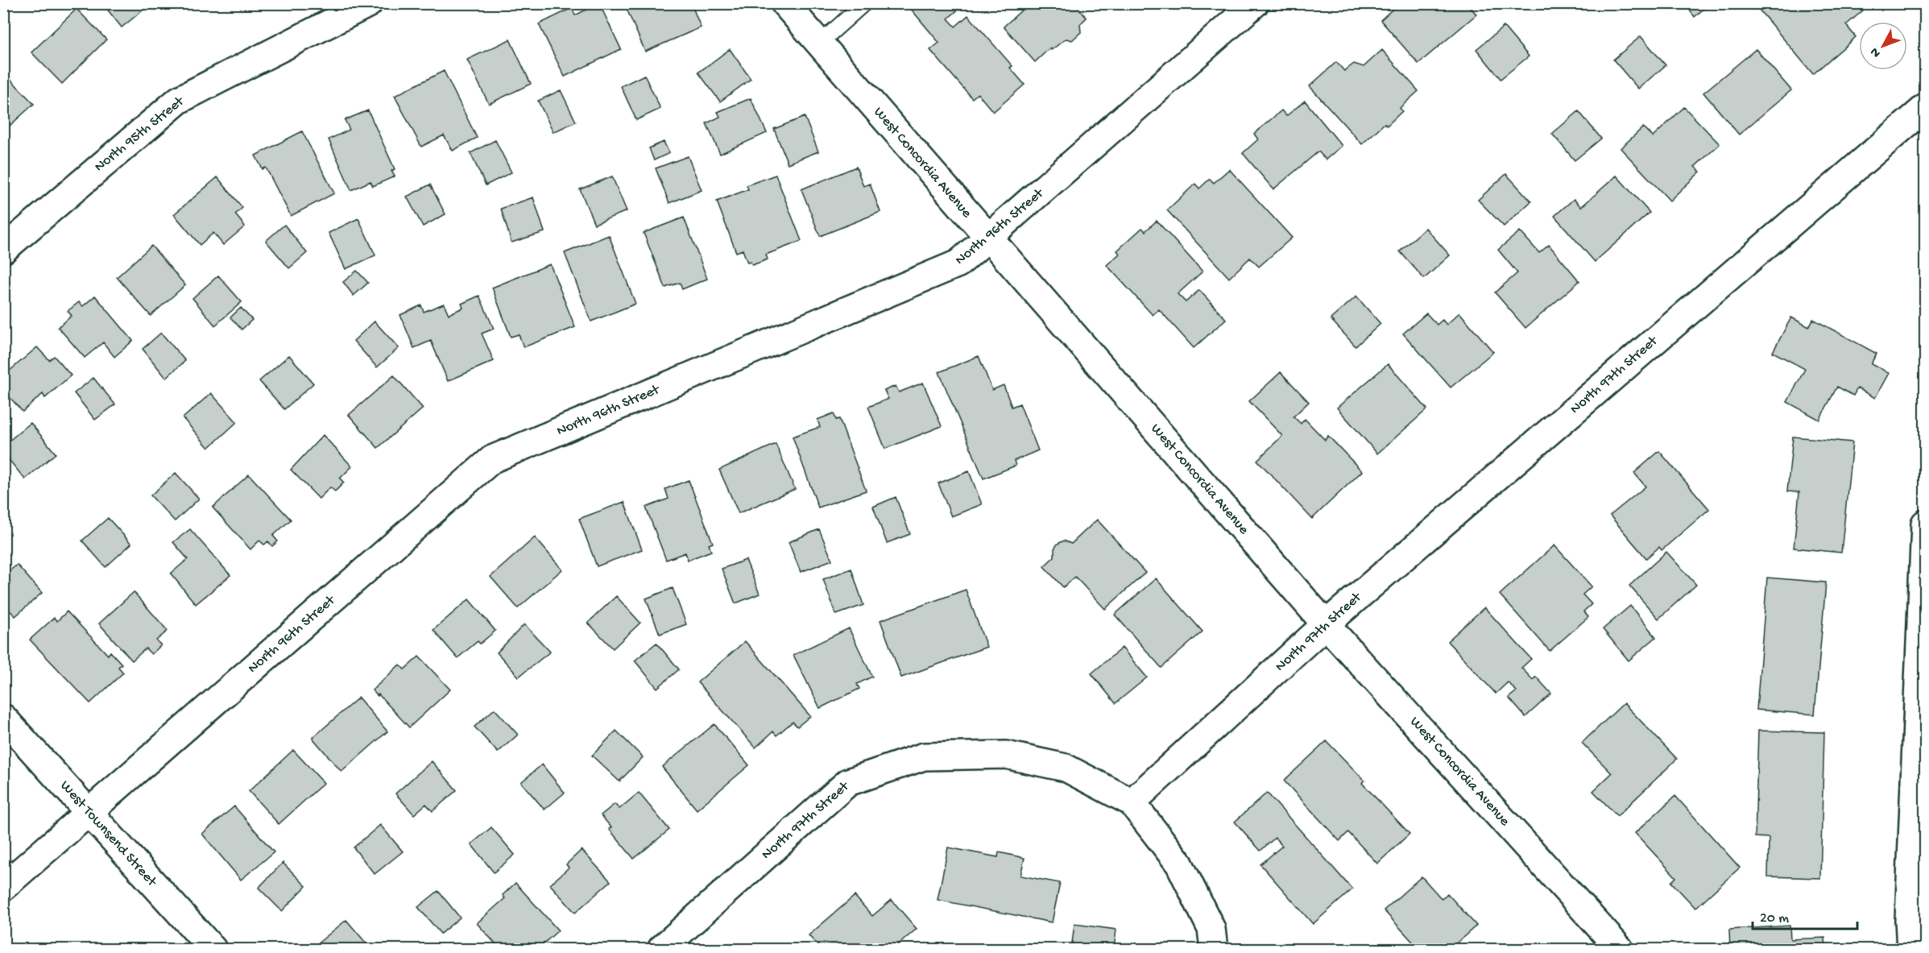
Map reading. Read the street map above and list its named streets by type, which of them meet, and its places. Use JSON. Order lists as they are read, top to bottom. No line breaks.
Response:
{"streets":{"street":["North 95th Street","West Concordia Avenue","North 96th Street","North 97th Street","West Townsend Street"]},"crossings":[["West Concordia Avenue","North 96th Street"],["West Concordia Avenue","North 97th Street"],["North 96th Street","West Townsend Street"]],"scale_bar":"20 m","north":"bottom left"}
